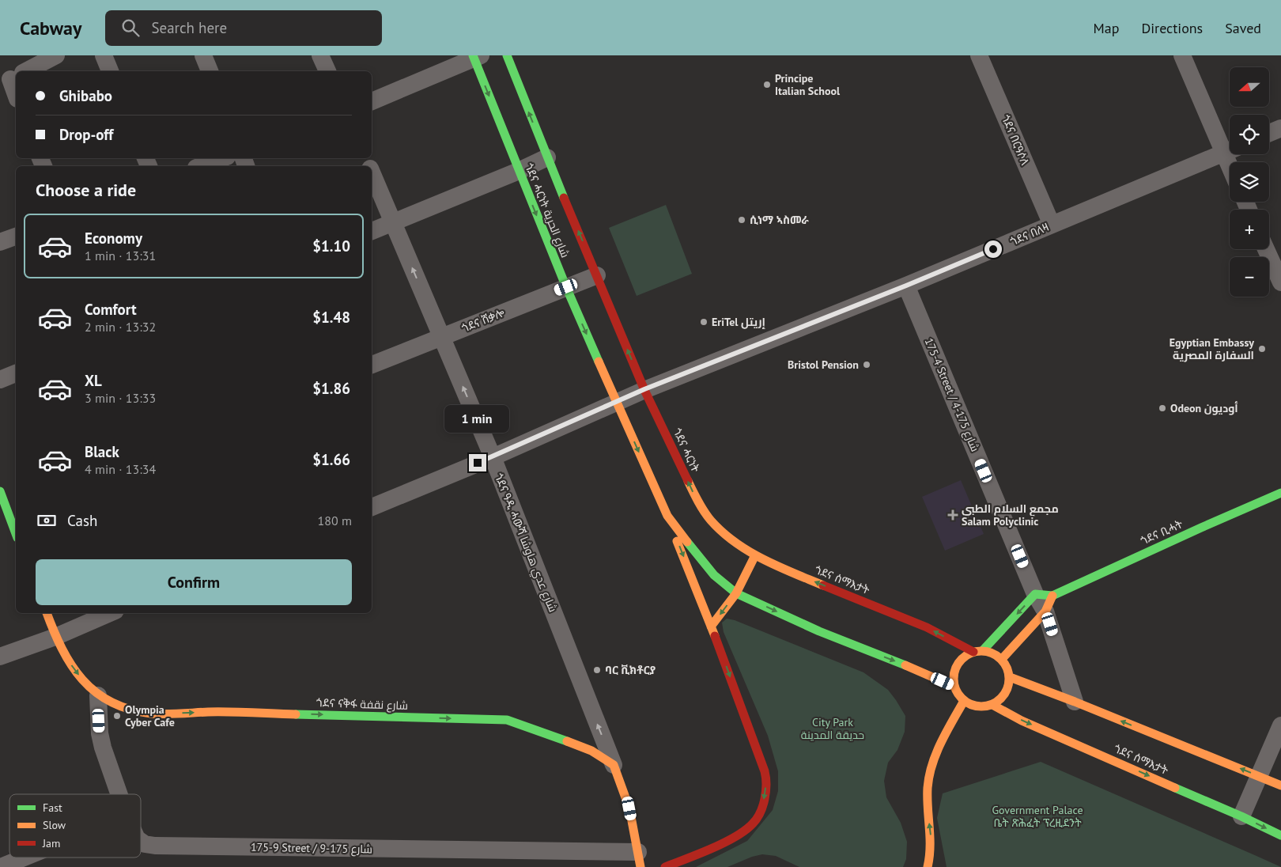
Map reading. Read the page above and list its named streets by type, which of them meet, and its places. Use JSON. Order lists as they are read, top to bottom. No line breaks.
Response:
{"streets":{"main road":["ጎደና ሓርነት شارع الحرية","ጎደና ሓርነት","ጎደና ቢሓት","ጎደና ሰማእታት","ጎደና ናቅፋ شارع نقفة"],"street":["ጎደና በርዓሶለ","ጎደና በለዛ","ጎደና ሸቃሎ","175-4 Street / شارع 175-4","ጎደና ዓዲ ሓውሻ شارع عدي هاوشا","175-9 Street / شارع 175-9"]},"crossings":[["ጎደና በርዓሶለ","ጎደና በለዛ"],["ጎደና ሓርነት شارع الحرية","ጎደና በለዛ"],["ጎደና ሓርነት شارع الحرية","ጎደና ሸቃሎ"],["ጎደና ሓርነት شارع الحرية","ጎደና ሓርነት"],["ጎደና በለዛ","175-4 Street / شارع 175-4"],["ጎደና በለዛ","ጎደና ሓርነት"],["ጎደና በለዛ","ጎደና ዓዲ ሓውሻ شارع عدي هاوشا"],["ጎደና ሸቃሎ","ጎደና ዓዲ ሓውሻ شارع عدي هاوشا"],["175-4 Street / شارع 175-4","ጎደና ቢሓት"],["ጎደና ሓርነት","ጎደና ሰማእታት"],["ጎደና ቢሓት","ጎደና ሰማእታት"],["ጎደና ዓዲ ሓውሻ شارع عدي هاوشا","ጎደና ናቅፋ شارع نقفة"],["ጎደና ናቅፋ شارع نقفة","175-9 Street / شارع 175-9"]],"one_way":["ጎደና ሓርነት","ጎደና ዓዲ ሓውሻ شارع عدي هاوشا","ጎደና ናቅፋ شارع نقفة"],"parks":["City Park حديقة المدينة","Government Palace ቤት ጽሕፈት ፕረዚደንት"],"places":{"other":["Principe Italian School","ሲነማ ኣስመራ","EriTel إريتل","Egyptian Embassy السفارة المصرية","Bristol Pension","Odeon أوديون","ባር ቪክቶርያ","Olympia Cyber Cafe"],"health":["مجمع السلام الطبي Salam Polyclinic"]},"legend":["Fast","Slow","Jam"],"north":"left","page":{"header":"Cabway","search":"Search here","nav":["Map","Directions","Saved"],"map_buttons":["+","−"],"banner":["Ghibabo","Drop-off"],"heading":"Choose a ride","list":[{"name":"Economy","note":"1 min · 13:31","value":"$1.10"},{"name":"Comfort","note":"2 min · 13:32","value":"$1.48"},{"name":"XL","note":"3 min · 13:33","value":"$1.86"},{"name":"Black","note":"4 min · 13:34","value":"$1.66"}],"bubble":"1 min","pay":["Cash","180 m"],"buttons":"Confirm"}}
